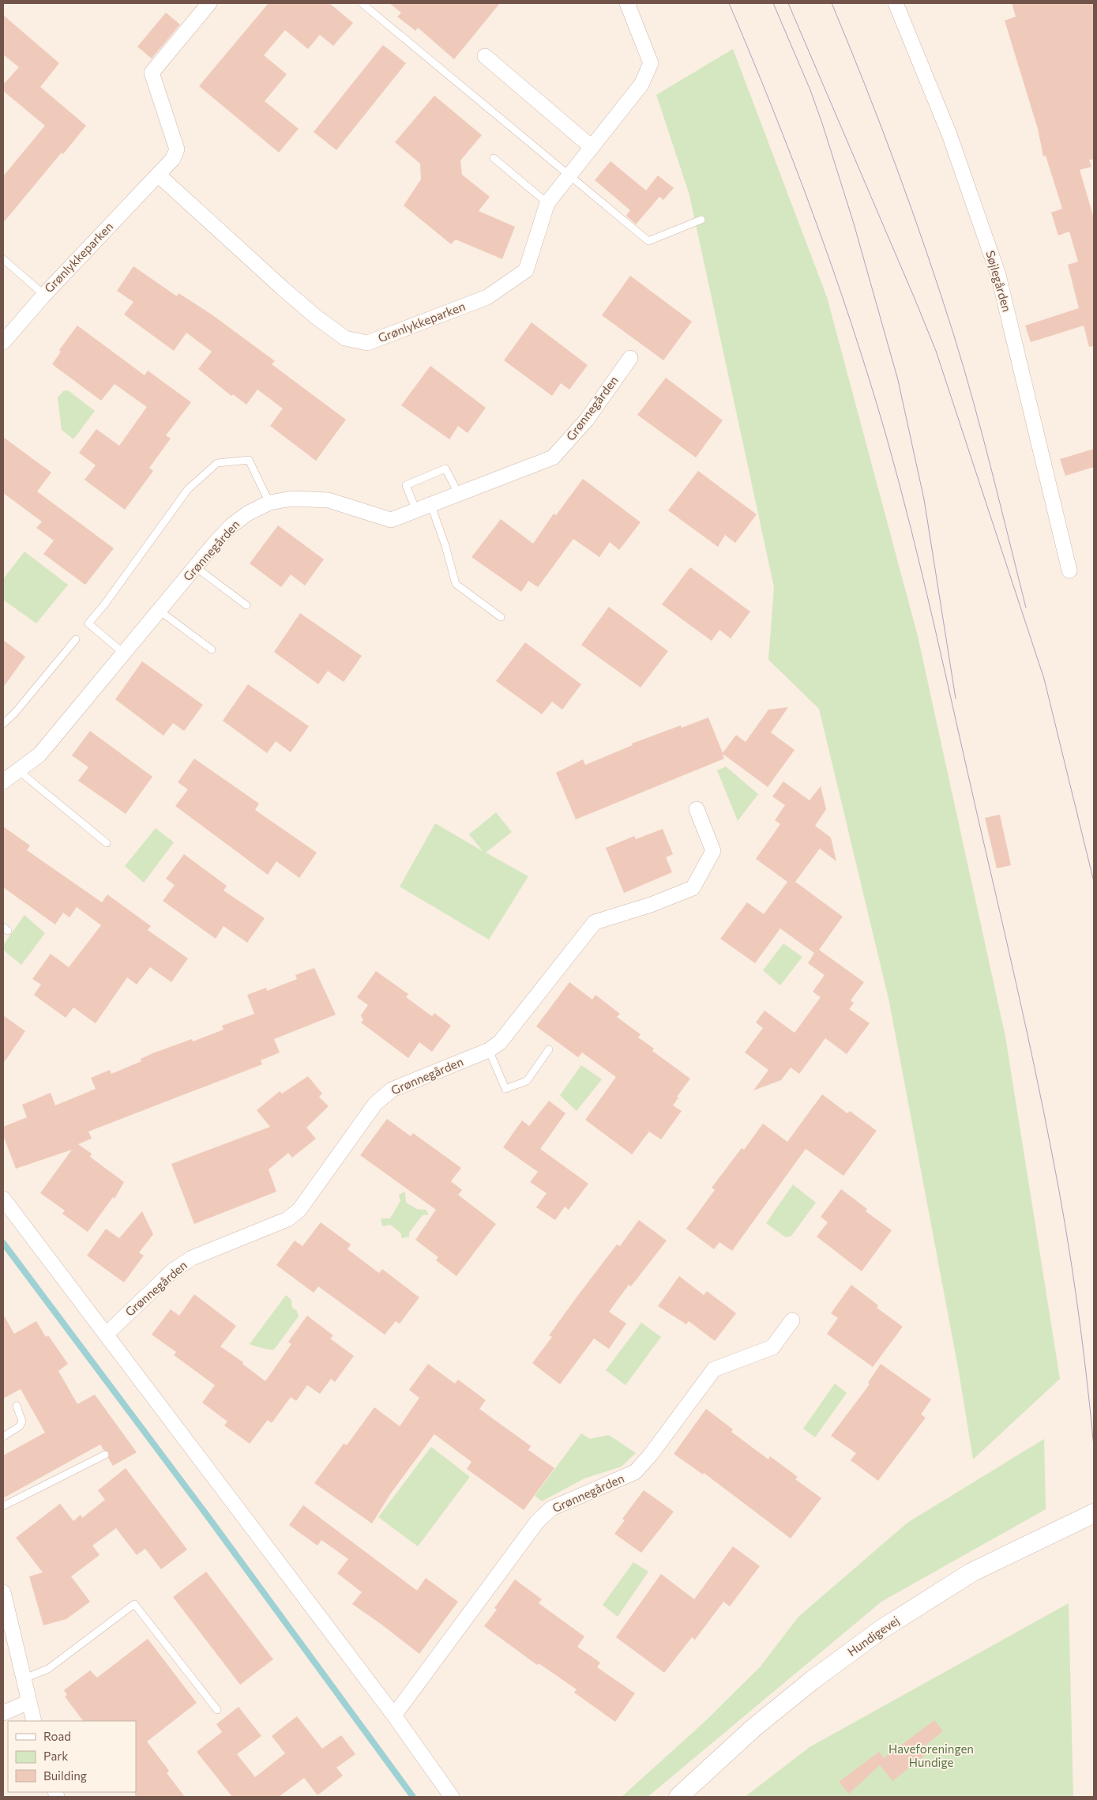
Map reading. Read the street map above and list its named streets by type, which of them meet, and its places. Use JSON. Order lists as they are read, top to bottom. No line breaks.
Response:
{"streets":{"street":["Grønlykkeparken","Søjlegården","Grønnegården","Hundigevej"]},"parks":["Haveforeningen Hundige"],"legend":["Road","Park","Building"]}
